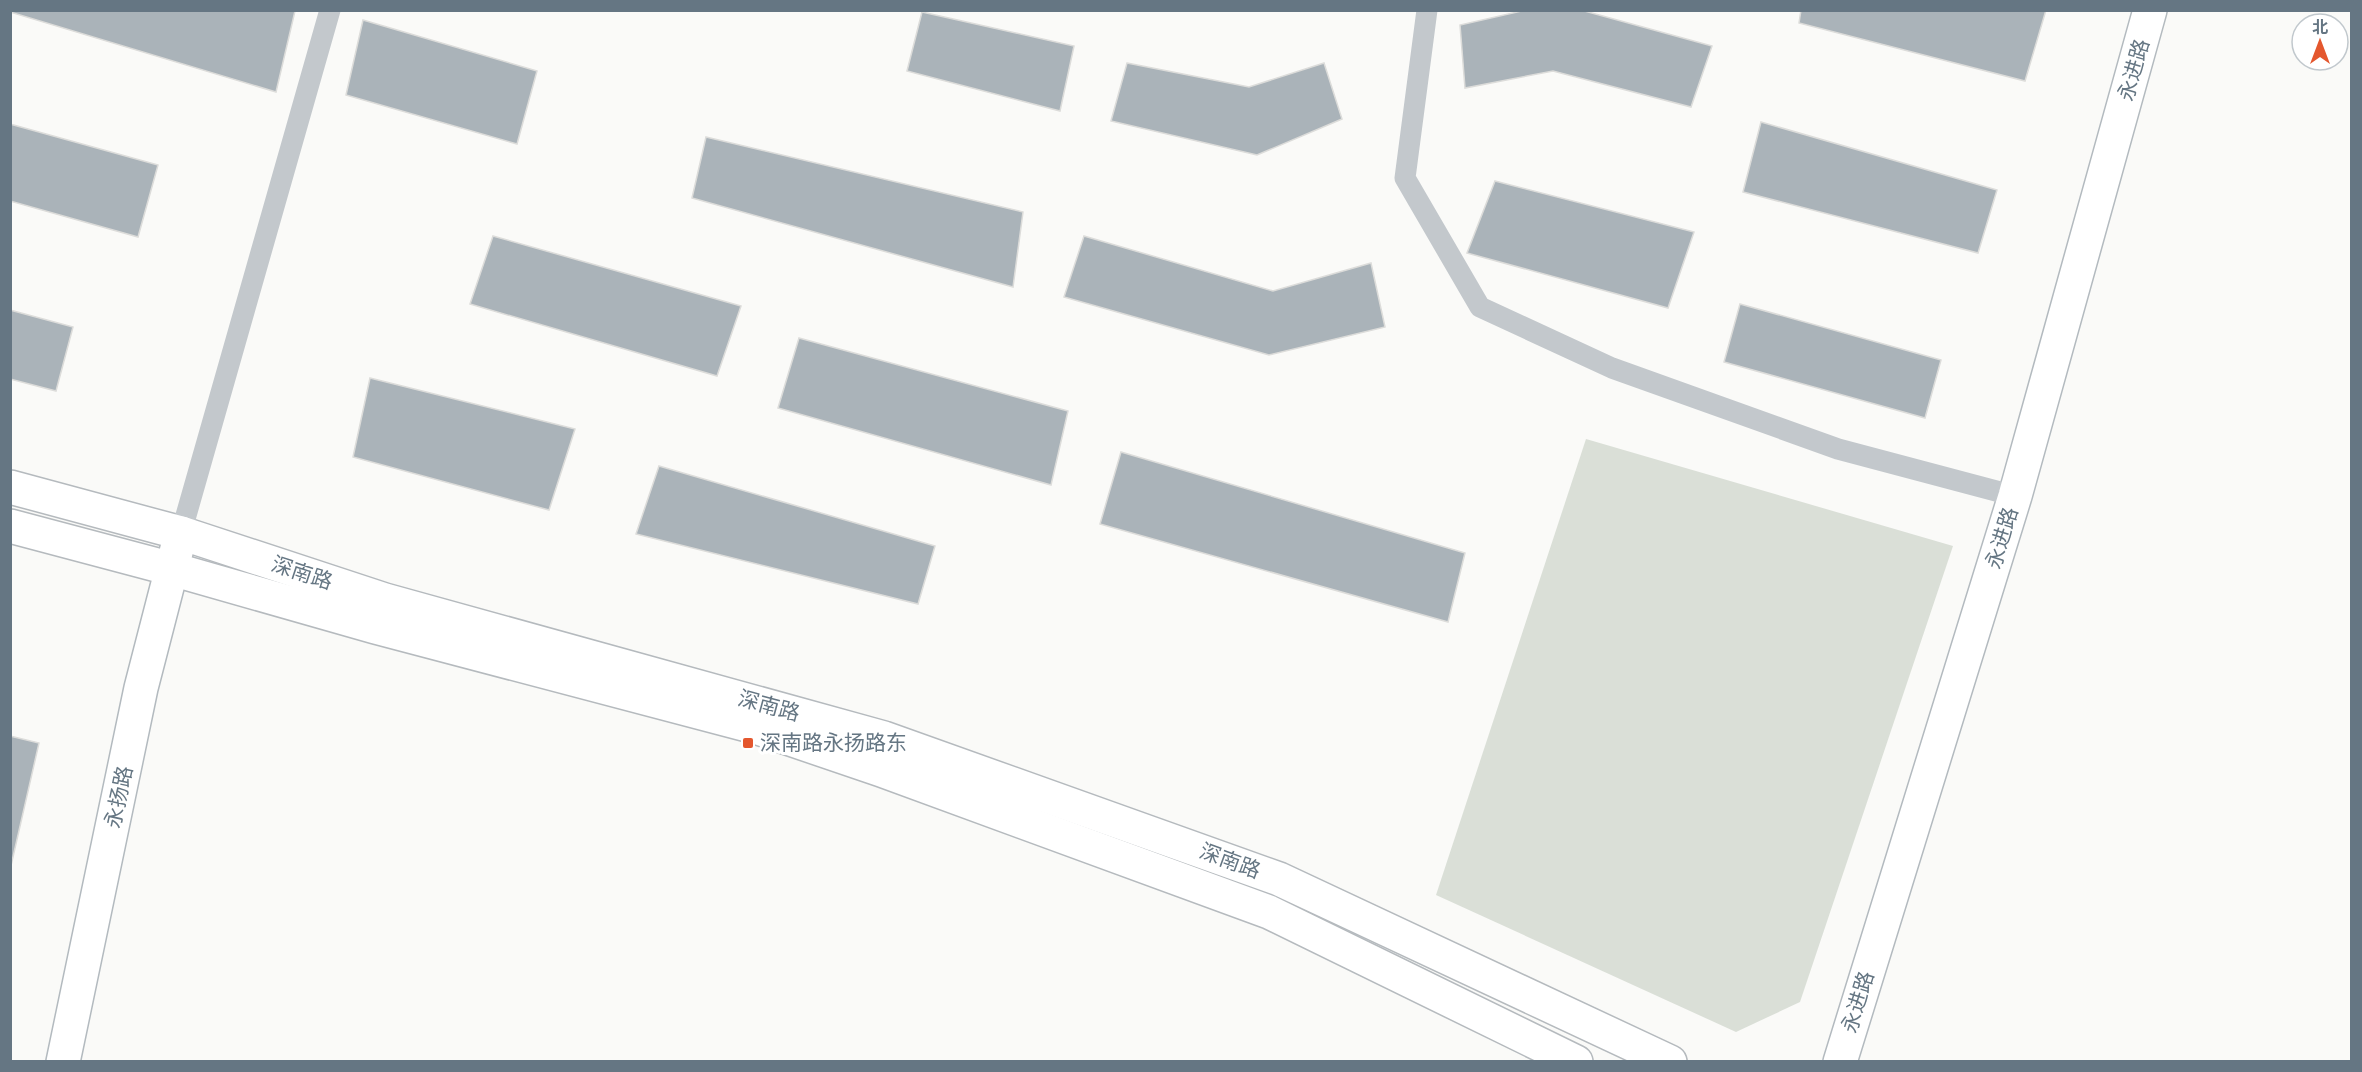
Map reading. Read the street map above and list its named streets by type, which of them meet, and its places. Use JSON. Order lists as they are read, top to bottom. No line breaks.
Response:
{"streets":{"main road":["永进路","深南路","永扬路"]},"crossings":[["深南路","永扬路"]],"places":{"transit":["深南路永扬路东"]},"north":"top"}
